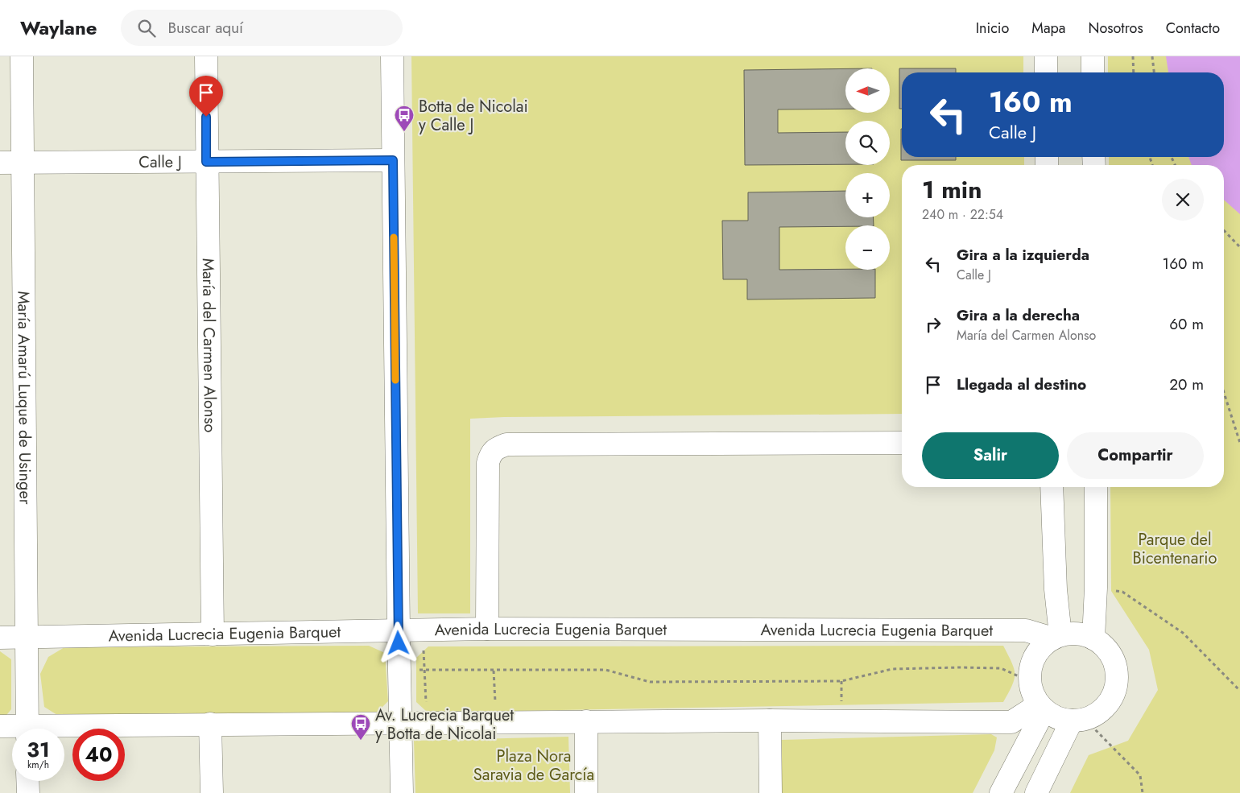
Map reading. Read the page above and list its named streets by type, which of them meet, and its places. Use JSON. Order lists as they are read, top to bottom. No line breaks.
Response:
{"streets":{"street":["Calle J","María del Carmen Alonso","María Amarú Luque de Usinger","Avenida Lucrecia Eugenia Barquet"]},"crossings":[["Calle J","María del Carmen Alonso"],["Calle J","María Amarú Luque de Usinger"],["María del Carmen Alonso","Avenida Lucrecia Eugenia Barquet"],["María Amarú Luque de Usinger","Avenida Lucrecia Eugenia Barquet"]],"parks":["Parque del Bicentenario","Plaza Nora Saravia de García"],"places":{"bus stop":["Botta de Nicolai y Calle J","Av. Lucrecia Barquet y Botta de Nicolai"]},"north":"left","page":{"header":"Waylane","search":"Buscar aquí","nav":["Inicio","Mapa","Nosotros","Contacto"],"map_buttons":["+","−"],"turn":["160 m","Calle J"],"heading":["1 min","240 m · 22:54"],"list":[{"name":"Gira a la izquierda","note":"Calle J","value":"160 m"},{"name":"Gira a la derecha","note":"María del Carmen Alonso","value":"60 m"},{"name":"Llegada al destino","value":"20 m"}],"buttons":["Salir","Compartir"],"speed":"31 km/h","limit":"40"}}
